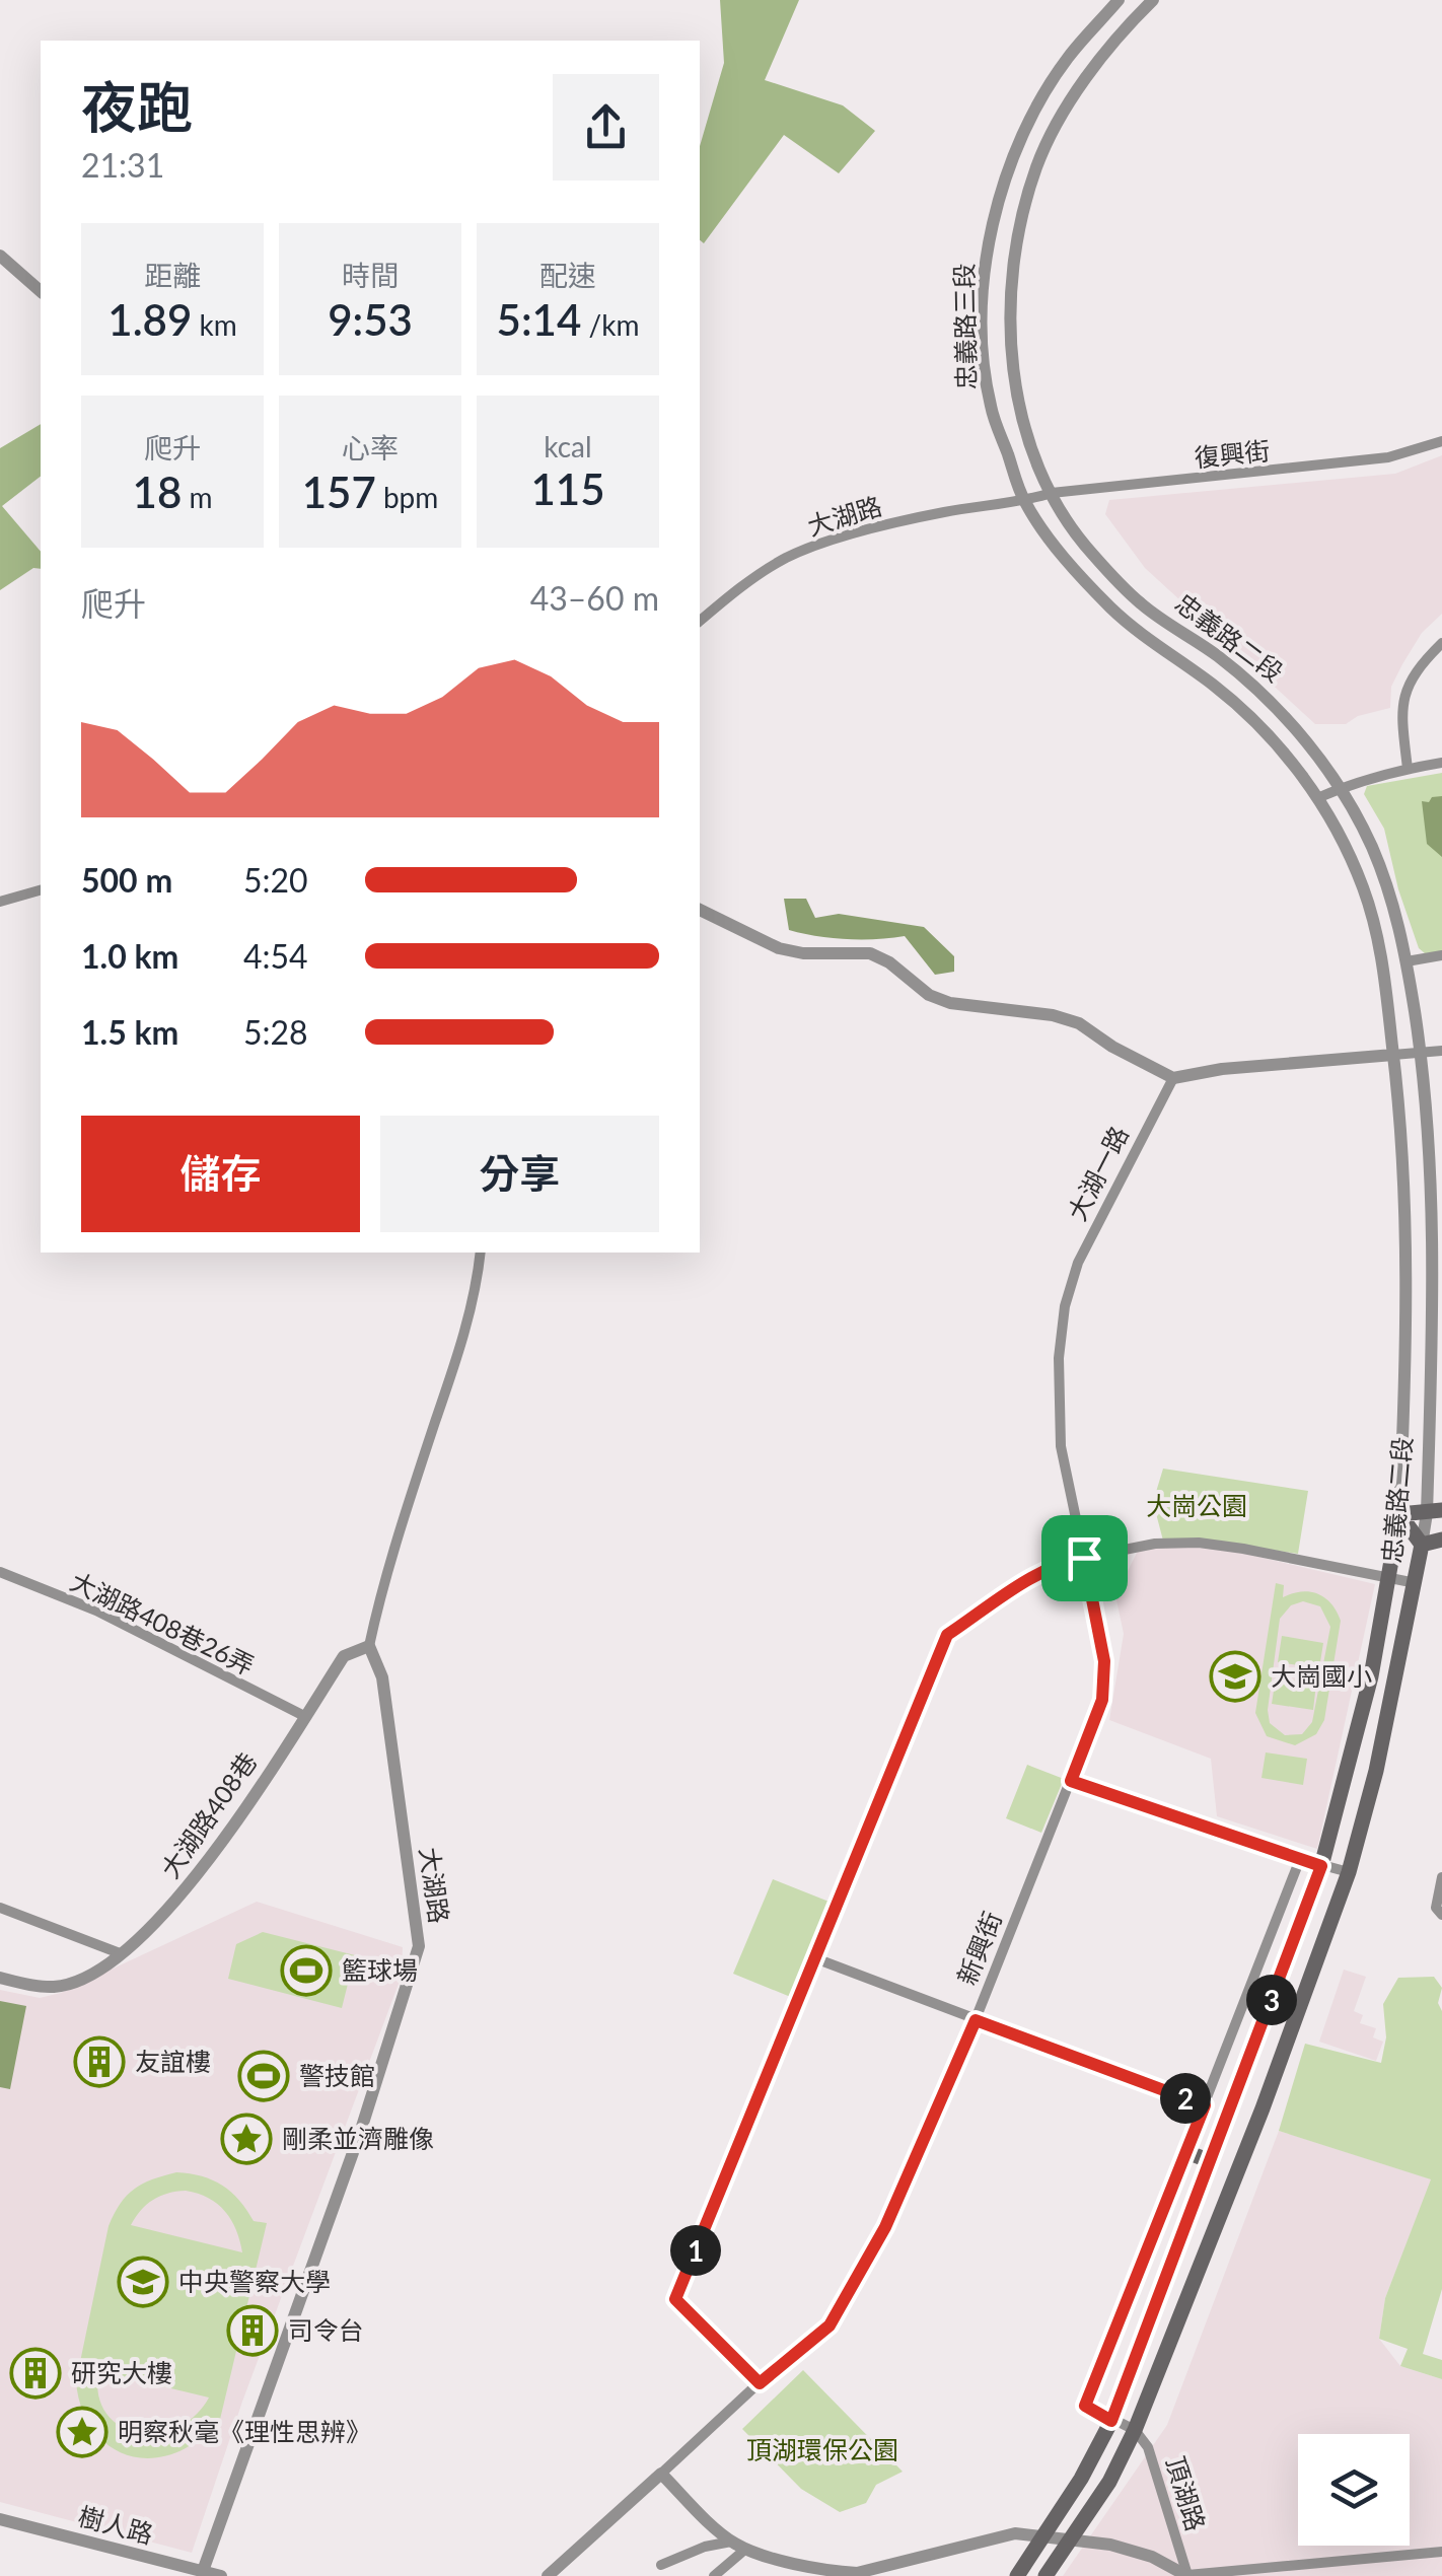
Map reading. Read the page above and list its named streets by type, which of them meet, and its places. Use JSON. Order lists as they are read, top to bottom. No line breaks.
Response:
{"streets":{"main road":["忠義路二段"],"street":["忠義路三段","復興街","大湖路","大湖一路","大湖路408巷26弄","大湖路408巷","新興街","頂湖路","樹人路"]},"crossings":[["忠義路三段","復興街"],["忠義路三段","大湖路"],["忠義路三段","忠義路二段"],["復興街","大湖路"],["復興街","忠義路二段"],["大湖路","忠義路二段"],["大湖路","大湖路408巷"],["大湖路","樹人路"],["忠義路二段","頂湖路"],["大湖一路","新興街"],["大湖路408巷26弄","大湖路408巷"]],"parks":["大崗公園","頂湖環保公園"],"places":{"school or university":["大崗國小","中央警察大學"],"sports":["籃球場","警技館"],"building":["友誼樓","司令台","研究大樓"],"place":["剛柔並濟雕像","明察秋毫《理性思辨》"]},"page":{"heading":["夜跑","21:31"],"stats":[["距離","1.89 km"],["時間","9:53"],["配速","5:14 /km"],["爬升","18 m"],["心率","157 bpm"],["kcal","115"]],"chart":["爬升","43–60 m"],"list":[{"name":"500 m","note":"5:20"},{"name":"1.0 km","note":"4:54"},{"name":"1.5 km","note":"5:28"}],"buttons":["儲存","分享"],"pins":["3","2","1"]}}
